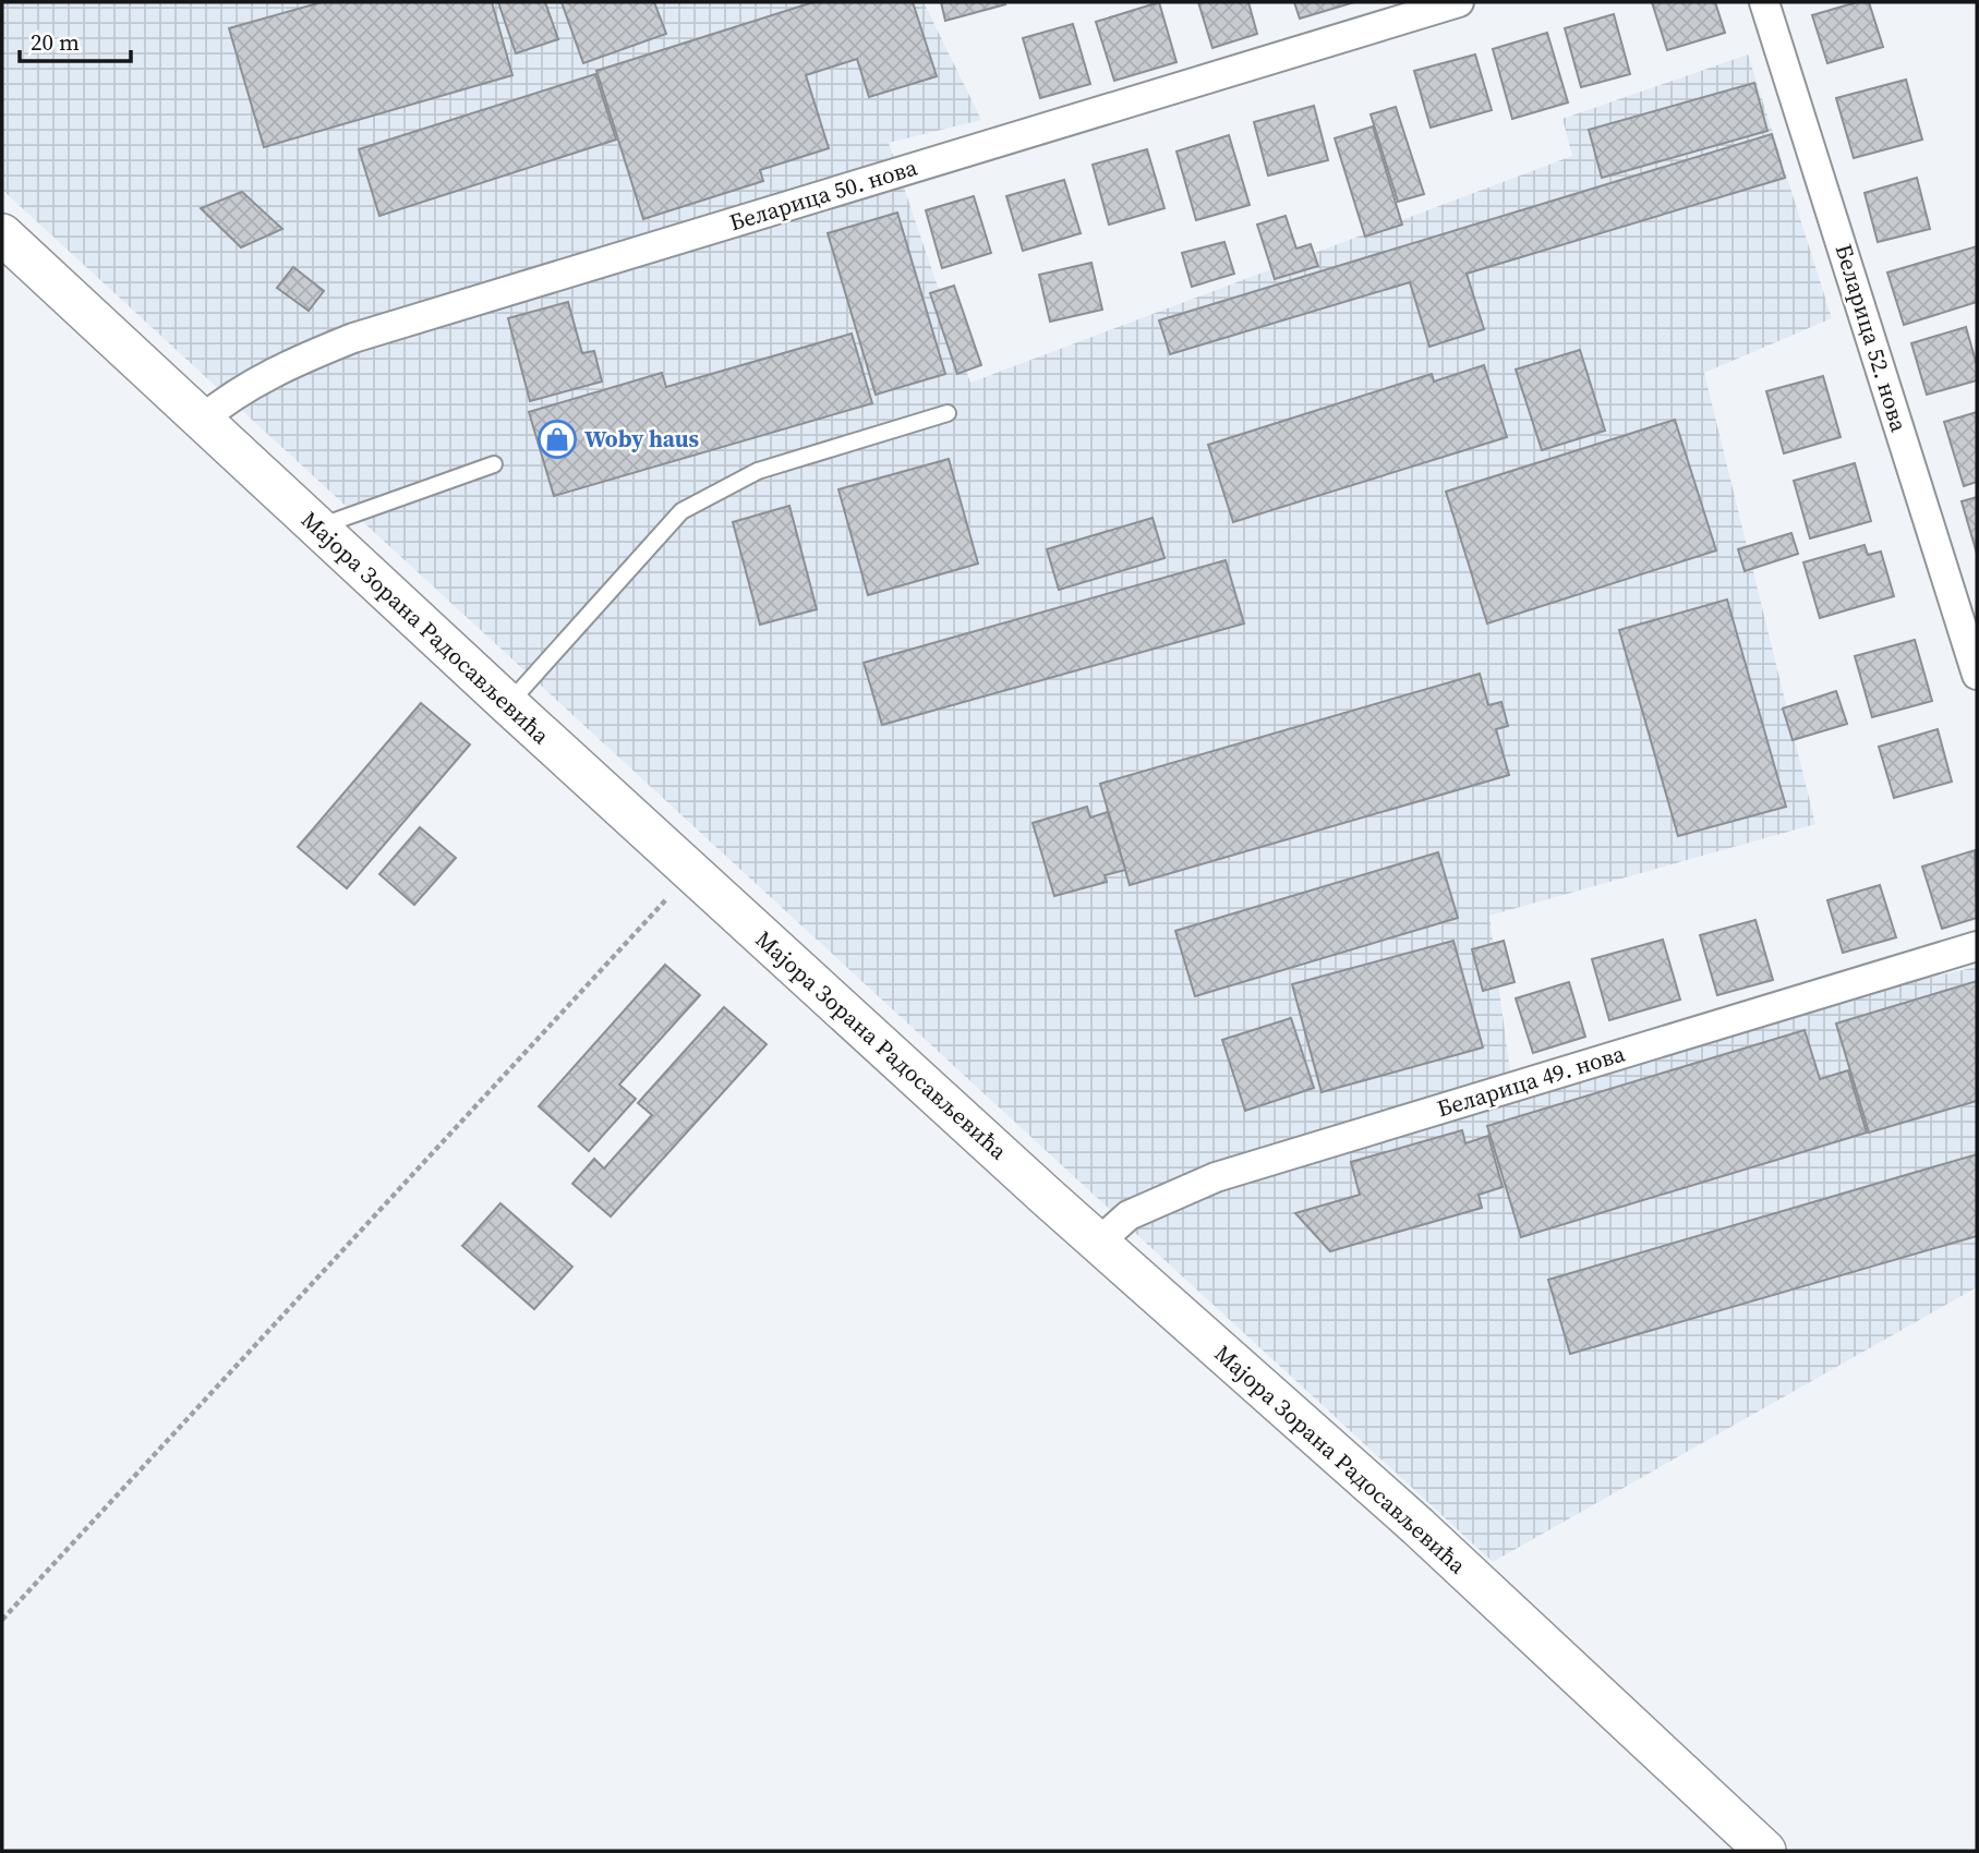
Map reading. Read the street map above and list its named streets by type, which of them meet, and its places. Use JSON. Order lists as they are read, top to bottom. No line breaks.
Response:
{"streets":{"main road":["Мајора Зорана Радосављевића"],"street":["Беларица 50. нова","Беларица 52. нова","Беларица 49. нова"]},"crossings":[["Беларица 50. нова","Мајора Зорана Радосављевића"],["Мајора Зорана Радосављевића","Беларица 49. нова"]],"places":{"shop":["Woby haus"]},"scale_bar":"20 m"}
